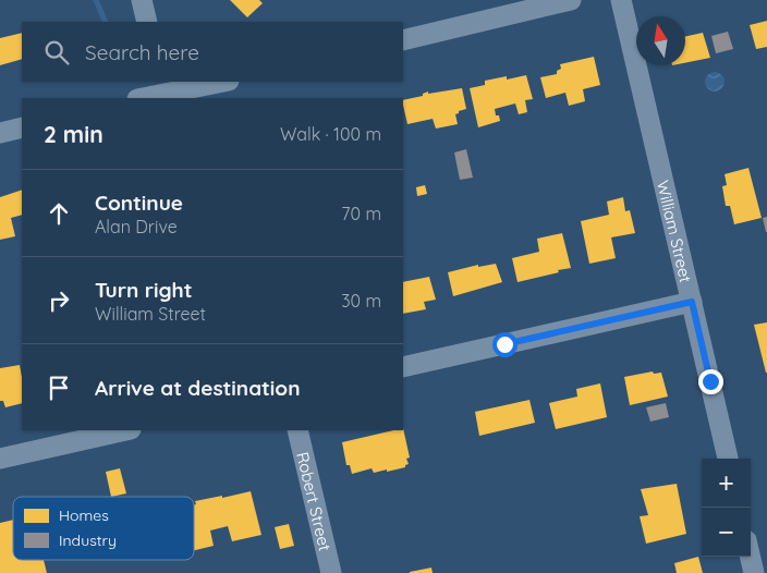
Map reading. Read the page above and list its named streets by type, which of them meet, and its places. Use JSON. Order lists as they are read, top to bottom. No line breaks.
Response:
{"streets":{"street":["William Street","Robert Street"]},"legend":["Homes","Industry"],"north":"top","page":{"search":"Search here","heading":["2 min","Walk · 100 m"],"list":[["Continue","Alan Drive","70 m"],["Turn right","William Street","30 m"],"Arrive at destination"],"map_buttons":["+","−"]}}
